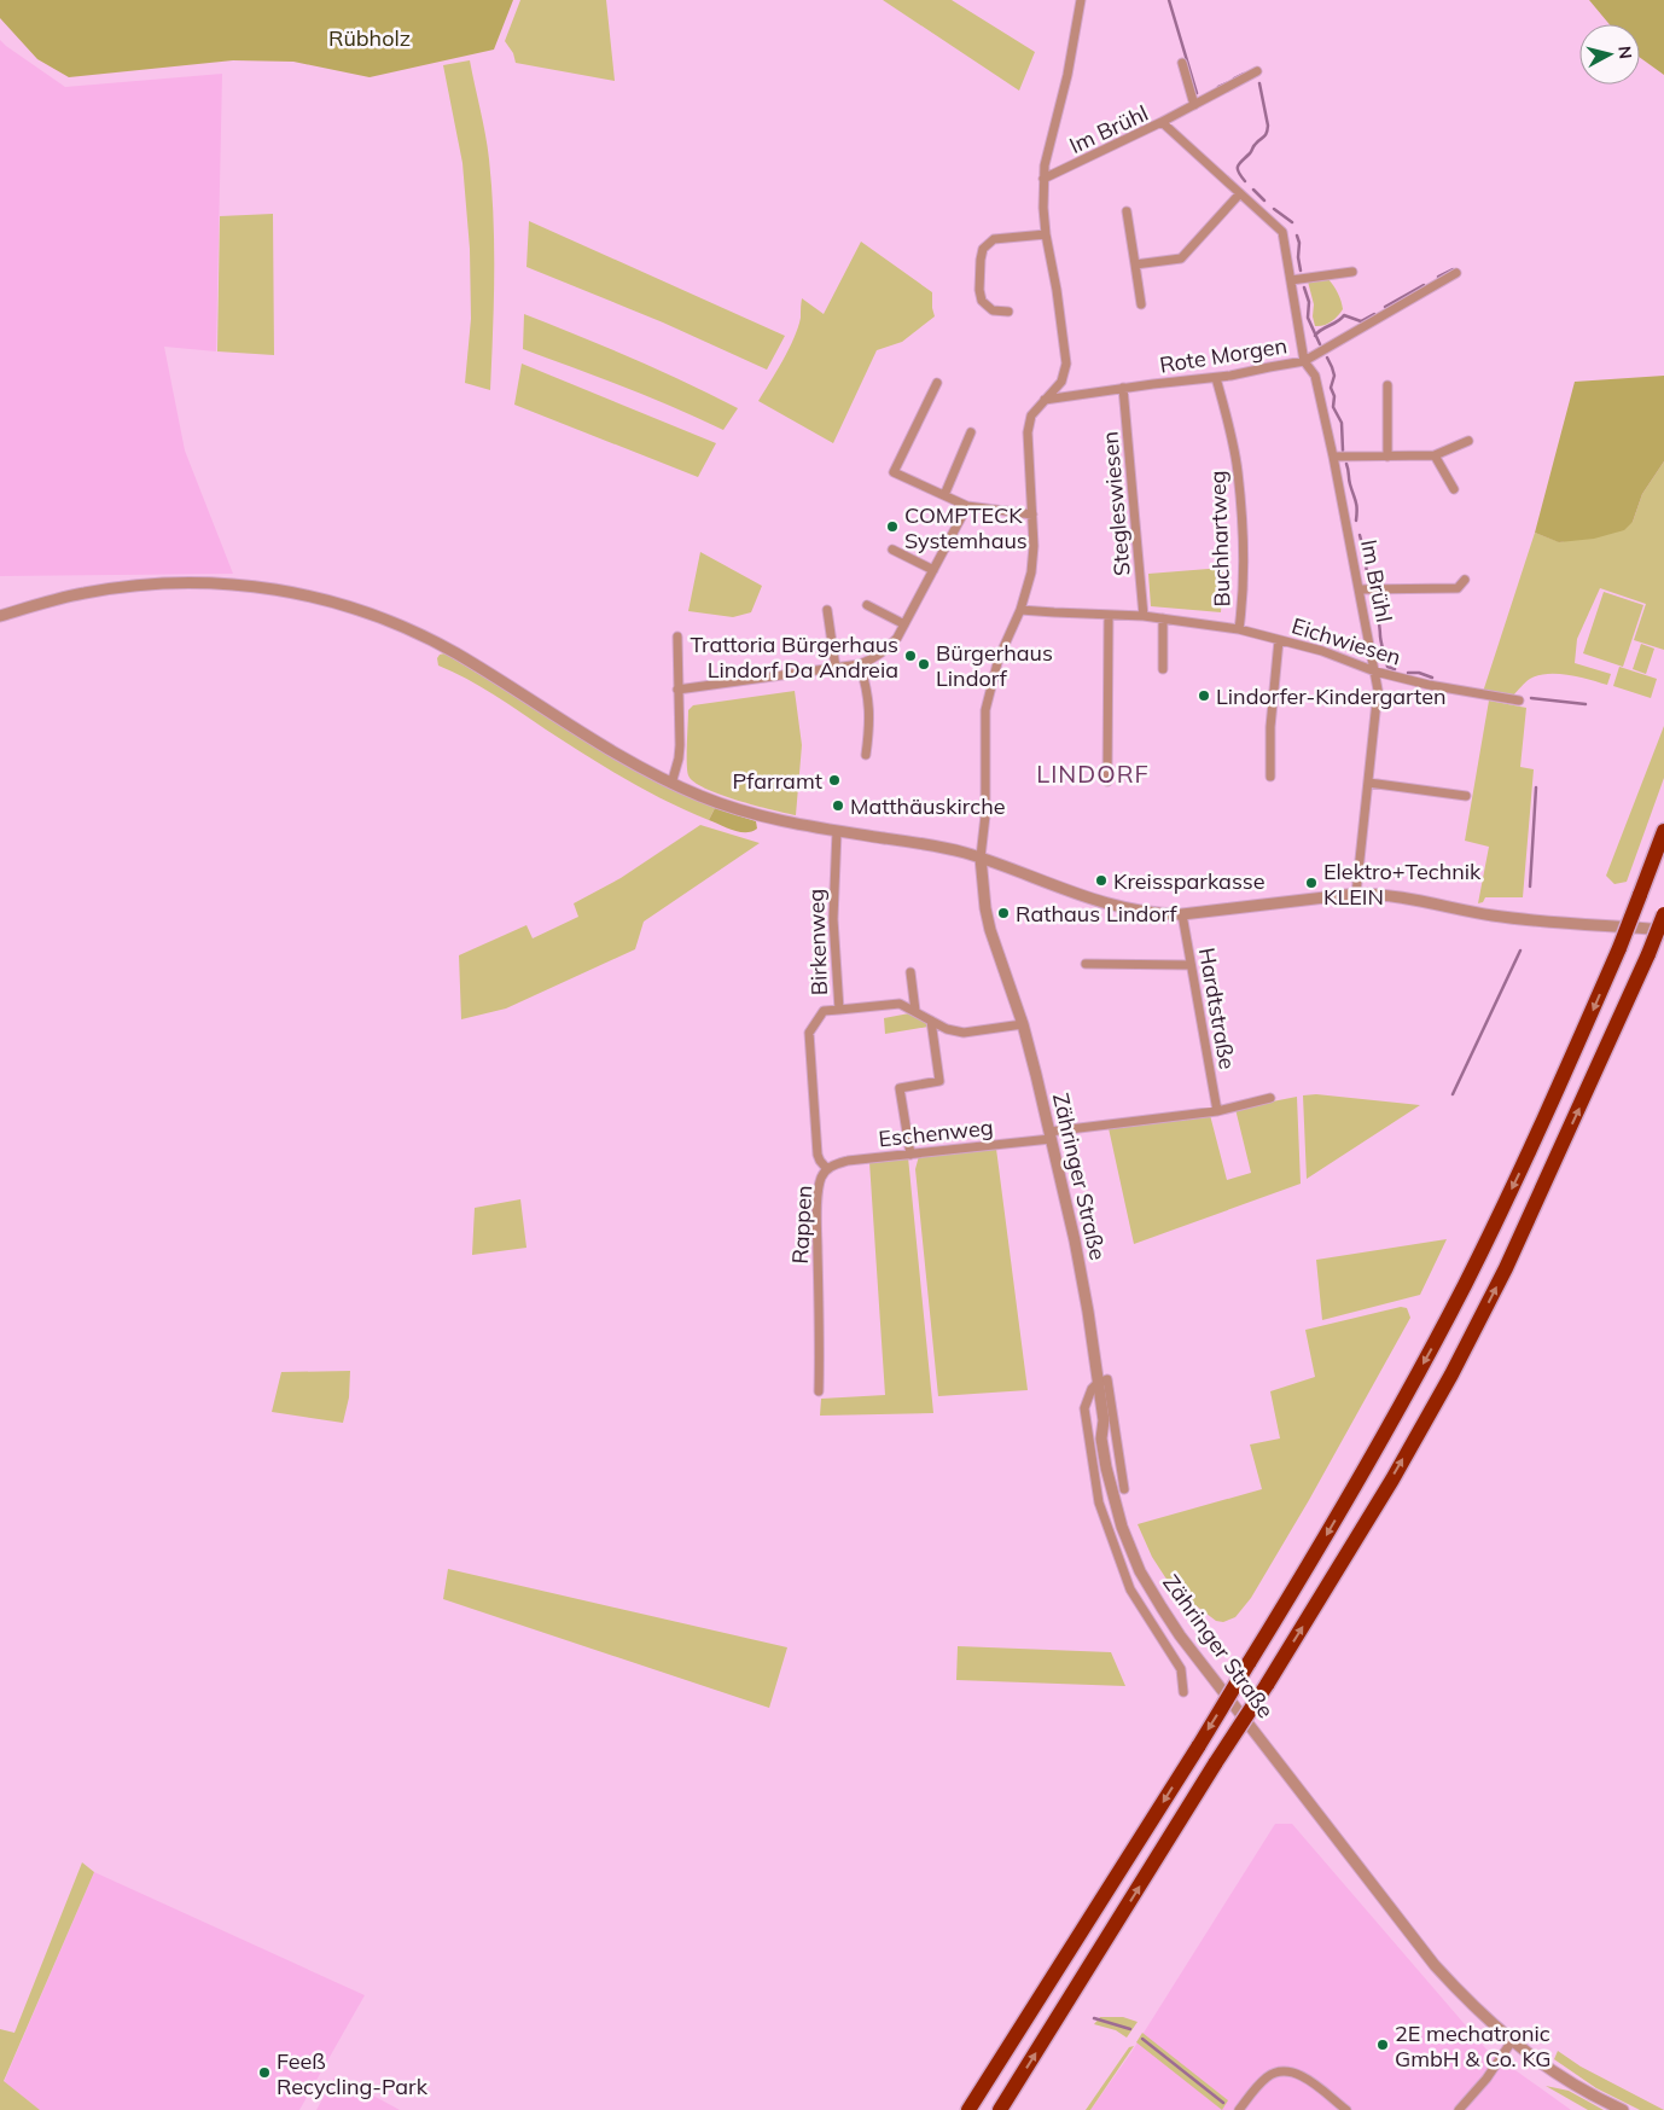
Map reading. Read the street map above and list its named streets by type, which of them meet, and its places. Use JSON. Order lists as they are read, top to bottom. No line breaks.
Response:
{"streets":{"street":["Im Brühl","Rote Morgen","Stegleswiesen","Buchhartweg","Eichwiesen","Birkenweg","Hardtstraße","Eschenweg","Zähringer Straße","Rappen"]},"crossings":[["Im Brühl","Rote Morgen"],["Im Brühl","Eichwiesen"],["Rote Morgen","Stegleswiesen"],["Rote Morgen","Buchhartweg"],["Stegleswiesen","Eichwiesen"],["Buchhartweg","Eichwiesen"],["Birkenweg","Zähringer Straße"],["Birkenweg","Rappen"],["Eschenweg","Zähringer Straße"],["Eschenweg","Rappen"]],"districts":["LINDORF"],"parks":["Rübholz"],"places":["COMPTECK Systemhaus","Trattoria Bürgerhaus Lindorf Da Andreia","Bürgerhaus Lindorf","Lindorfer-Kindergarten","Pfarramt","Matthäuskirche","Kreissparkasse","Elektro+Technik KLEIN","Rathaus Lindorf","2E mechatronic GmbH & Co. KG","Feeß Recycling-Park"],"north":"right"}
